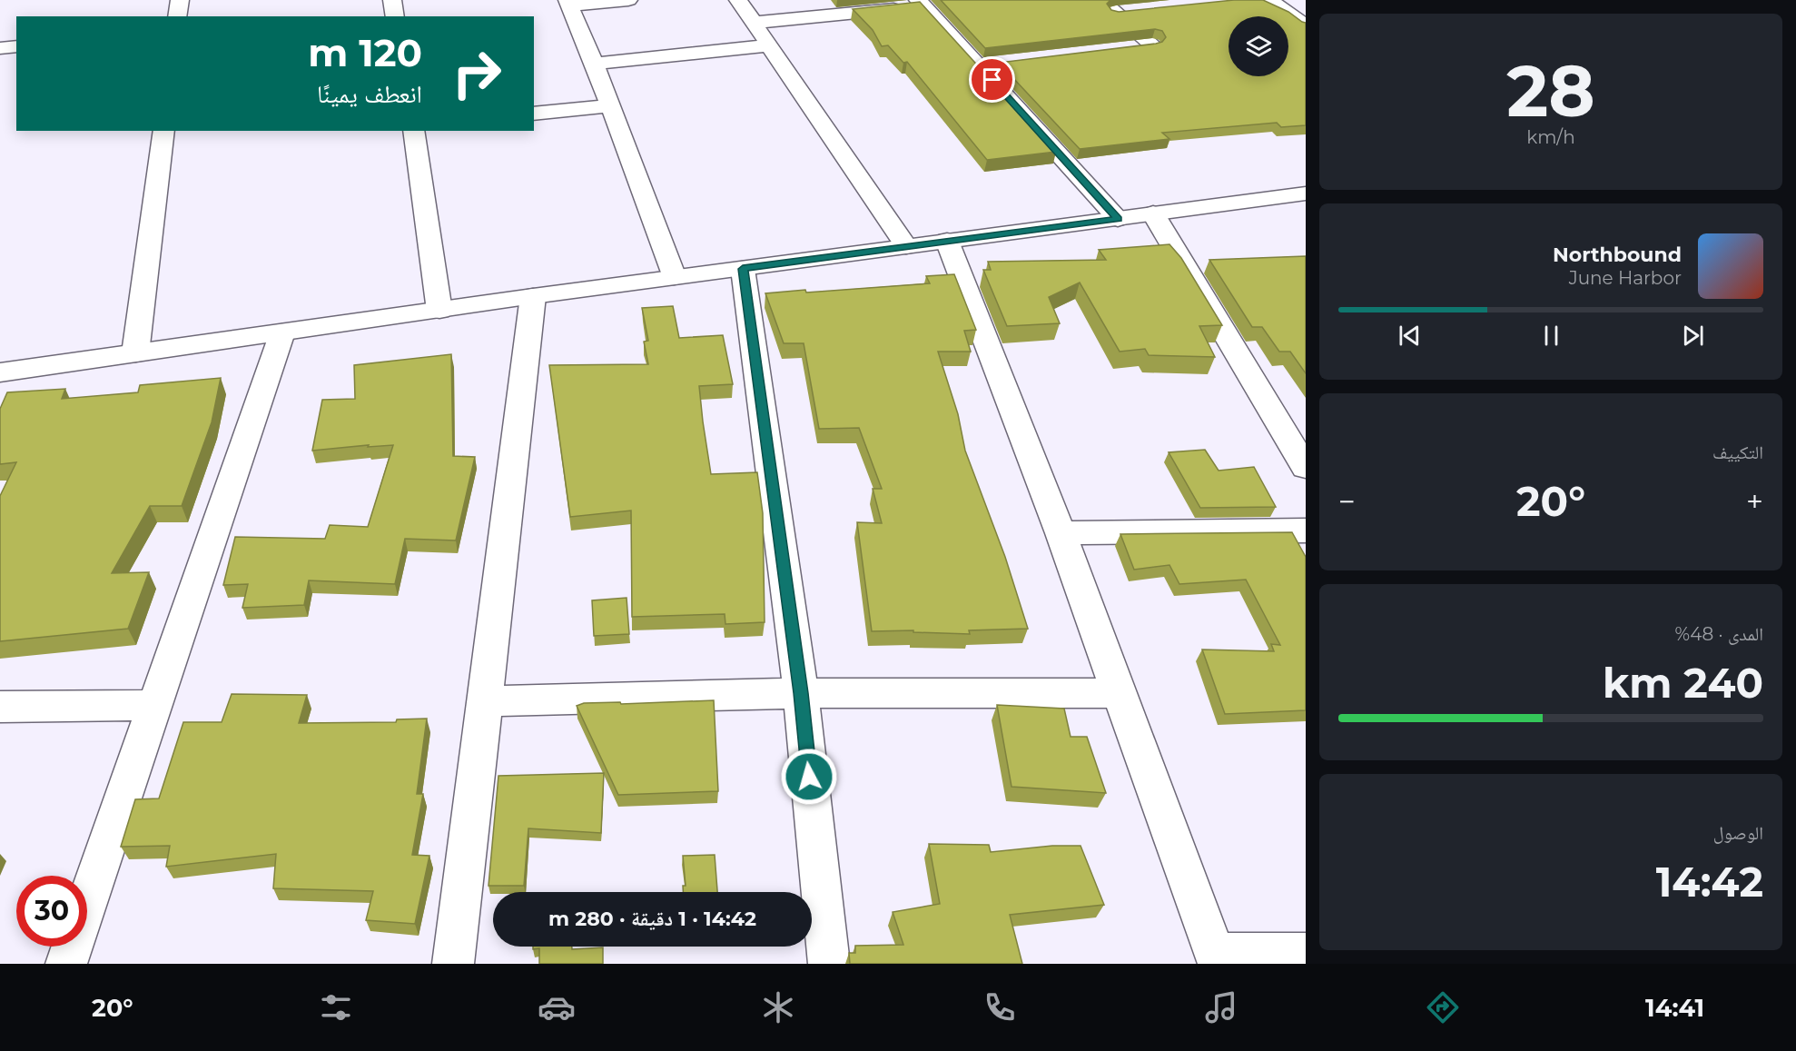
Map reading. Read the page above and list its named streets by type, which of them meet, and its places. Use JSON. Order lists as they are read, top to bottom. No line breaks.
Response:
{"page":{"tile":[["28","km/h"],"التكييف",["المدى · 48%","240 km"],["الوصول","14:42"]],"turn":["120 m","انعطف يمينًا"],"song":["Northbound","June Harbor"],"heat":["−","20°","+"],"limit":"30","trip":"14:42 · 1 دقيقة · 280 m","tabs":["14:41","20°"]}}
